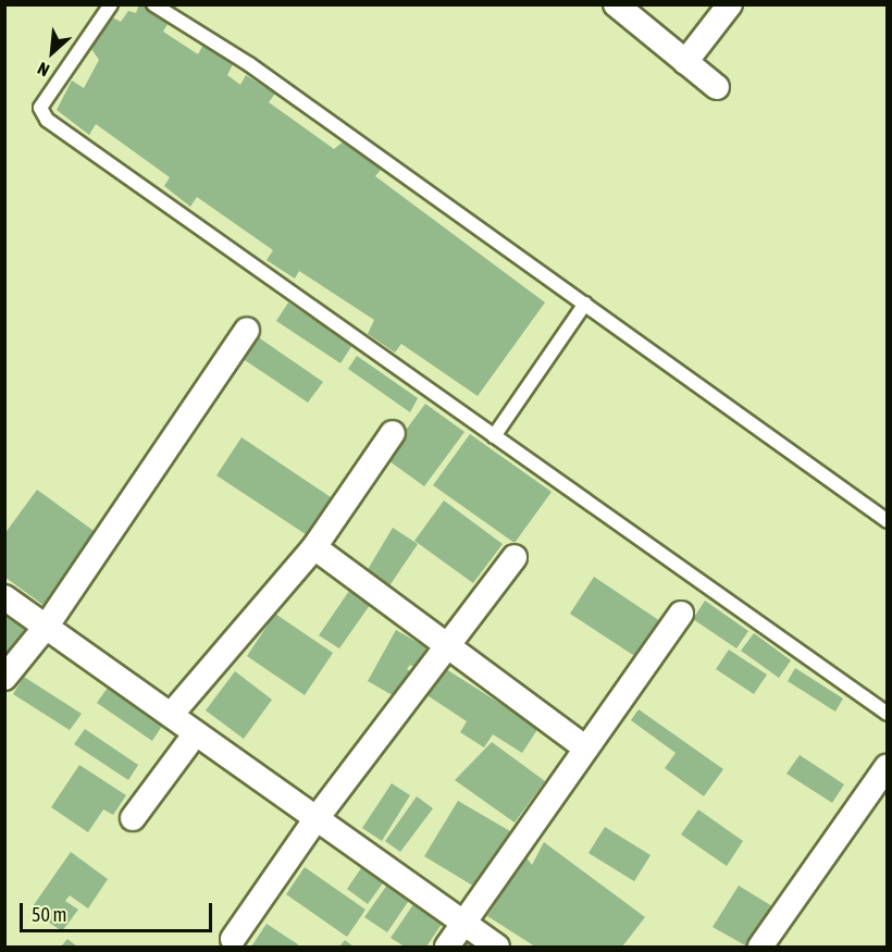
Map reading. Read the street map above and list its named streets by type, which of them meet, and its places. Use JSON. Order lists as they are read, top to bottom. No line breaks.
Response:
{"scale_bar":"50 m","north":"bottom left"}
